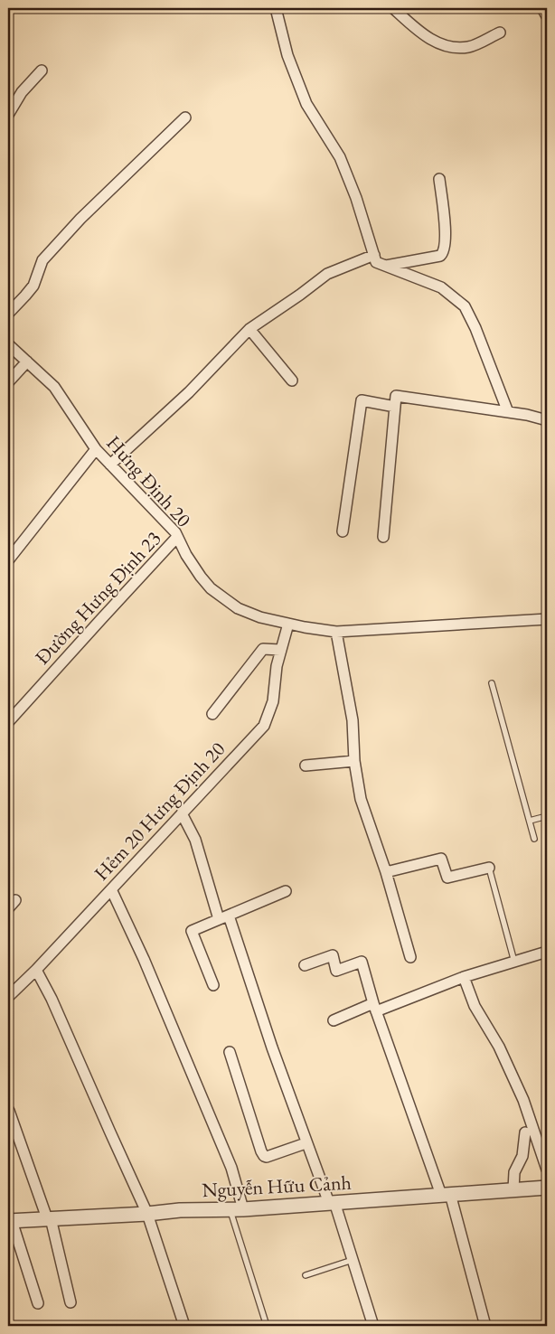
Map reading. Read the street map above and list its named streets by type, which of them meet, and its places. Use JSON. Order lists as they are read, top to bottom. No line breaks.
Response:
{"streets":{"street":["Hưng Định 20","Đường Hưng Định 23","Hẻm 20 Hưng Định 20","Nguyễn Hữu Cảnh"]},"crossings":[["Hưng Định 20","Đường Hưng Định 23"],["Hưng Định 20","Hẻm 20 Hưng Định 20"]]}
